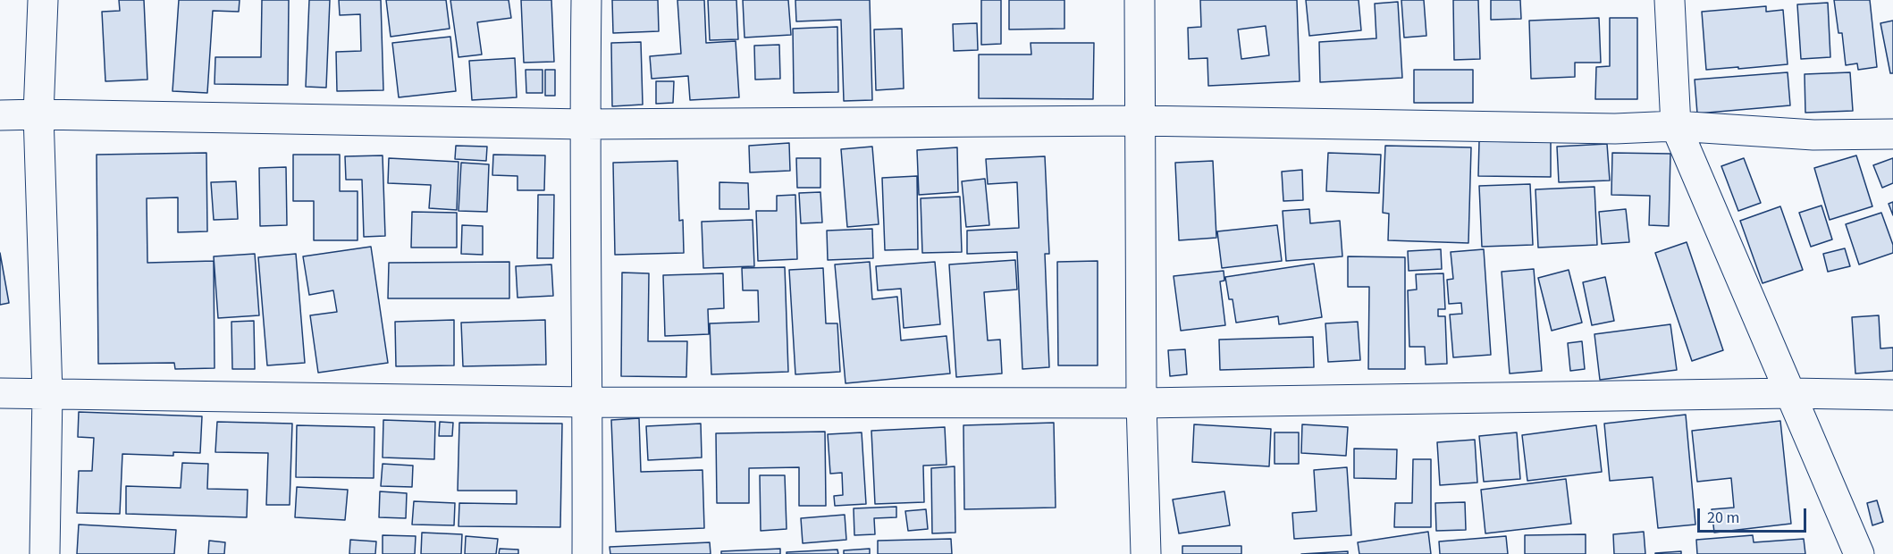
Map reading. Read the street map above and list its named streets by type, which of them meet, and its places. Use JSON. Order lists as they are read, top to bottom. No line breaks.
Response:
{"scale_bar":"20 m"}
